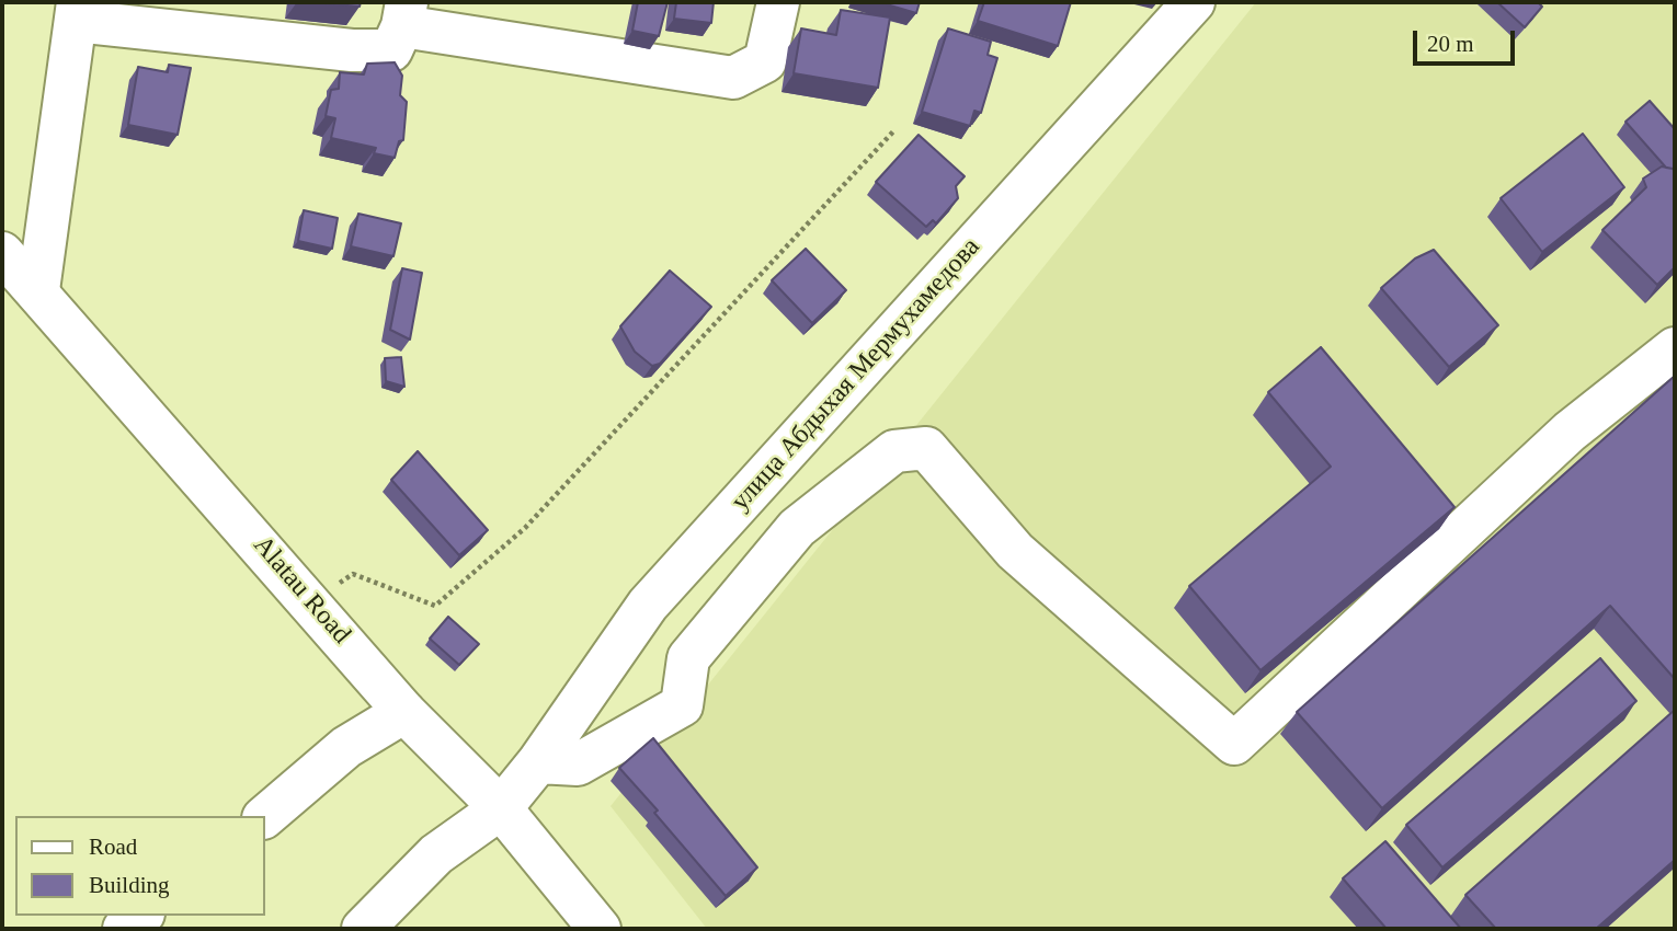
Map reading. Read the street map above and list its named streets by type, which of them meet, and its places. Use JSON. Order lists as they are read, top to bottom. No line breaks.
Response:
{"streets":{"street":["улица Абдыхая Мермухамедова","Alatau Road"]},"crossings":[["улица Абдыхая Мермухамедова","Alatau Road"]],"legend":["Road","Building"],"scale_bar":"20 m"}
